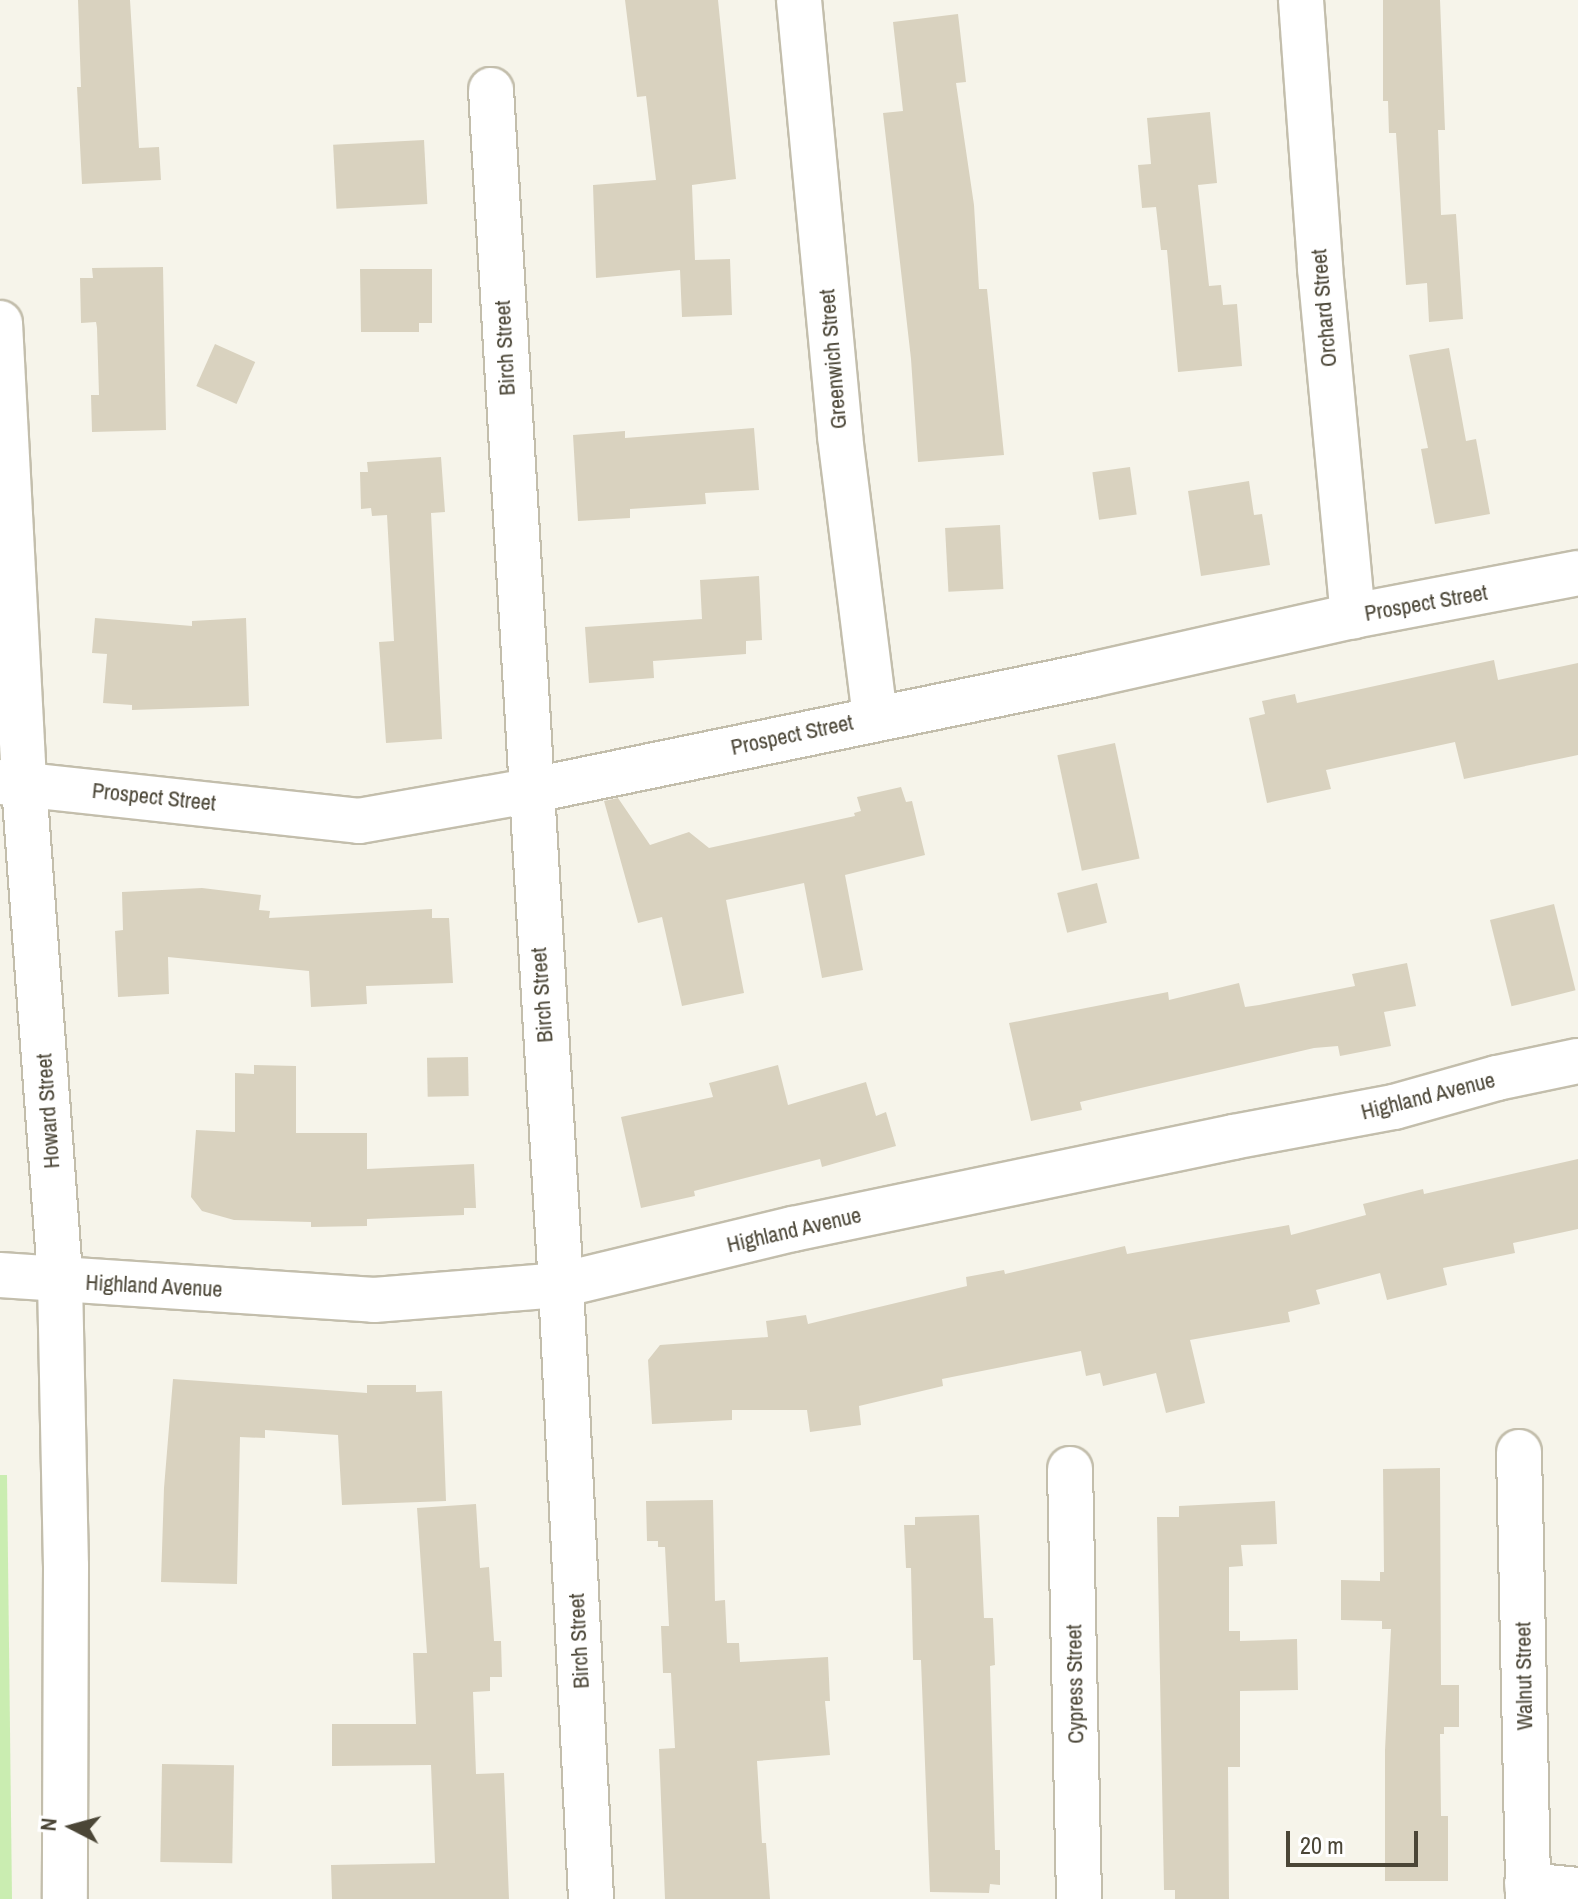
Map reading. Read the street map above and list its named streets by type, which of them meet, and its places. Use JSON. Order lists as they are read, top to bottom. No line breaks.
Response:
{"streets":{"street":["Orchard Street","Birch Street","Greenwich Street","Prospect Street","Highland Avenue","Howard Street","Walnut Street","Cypress Street"]},"crossings":[["Orchard Street","Prospect Street"],["Birch Street","Prospect Street"],["Birch Street","Highland Avenue"],["Greenwich Street","Prospect Street"],["Prospect Street","Howard Street"],["Highland Avenue","Howard Street"]],"scale_bar":"20 m","north":"left"}
